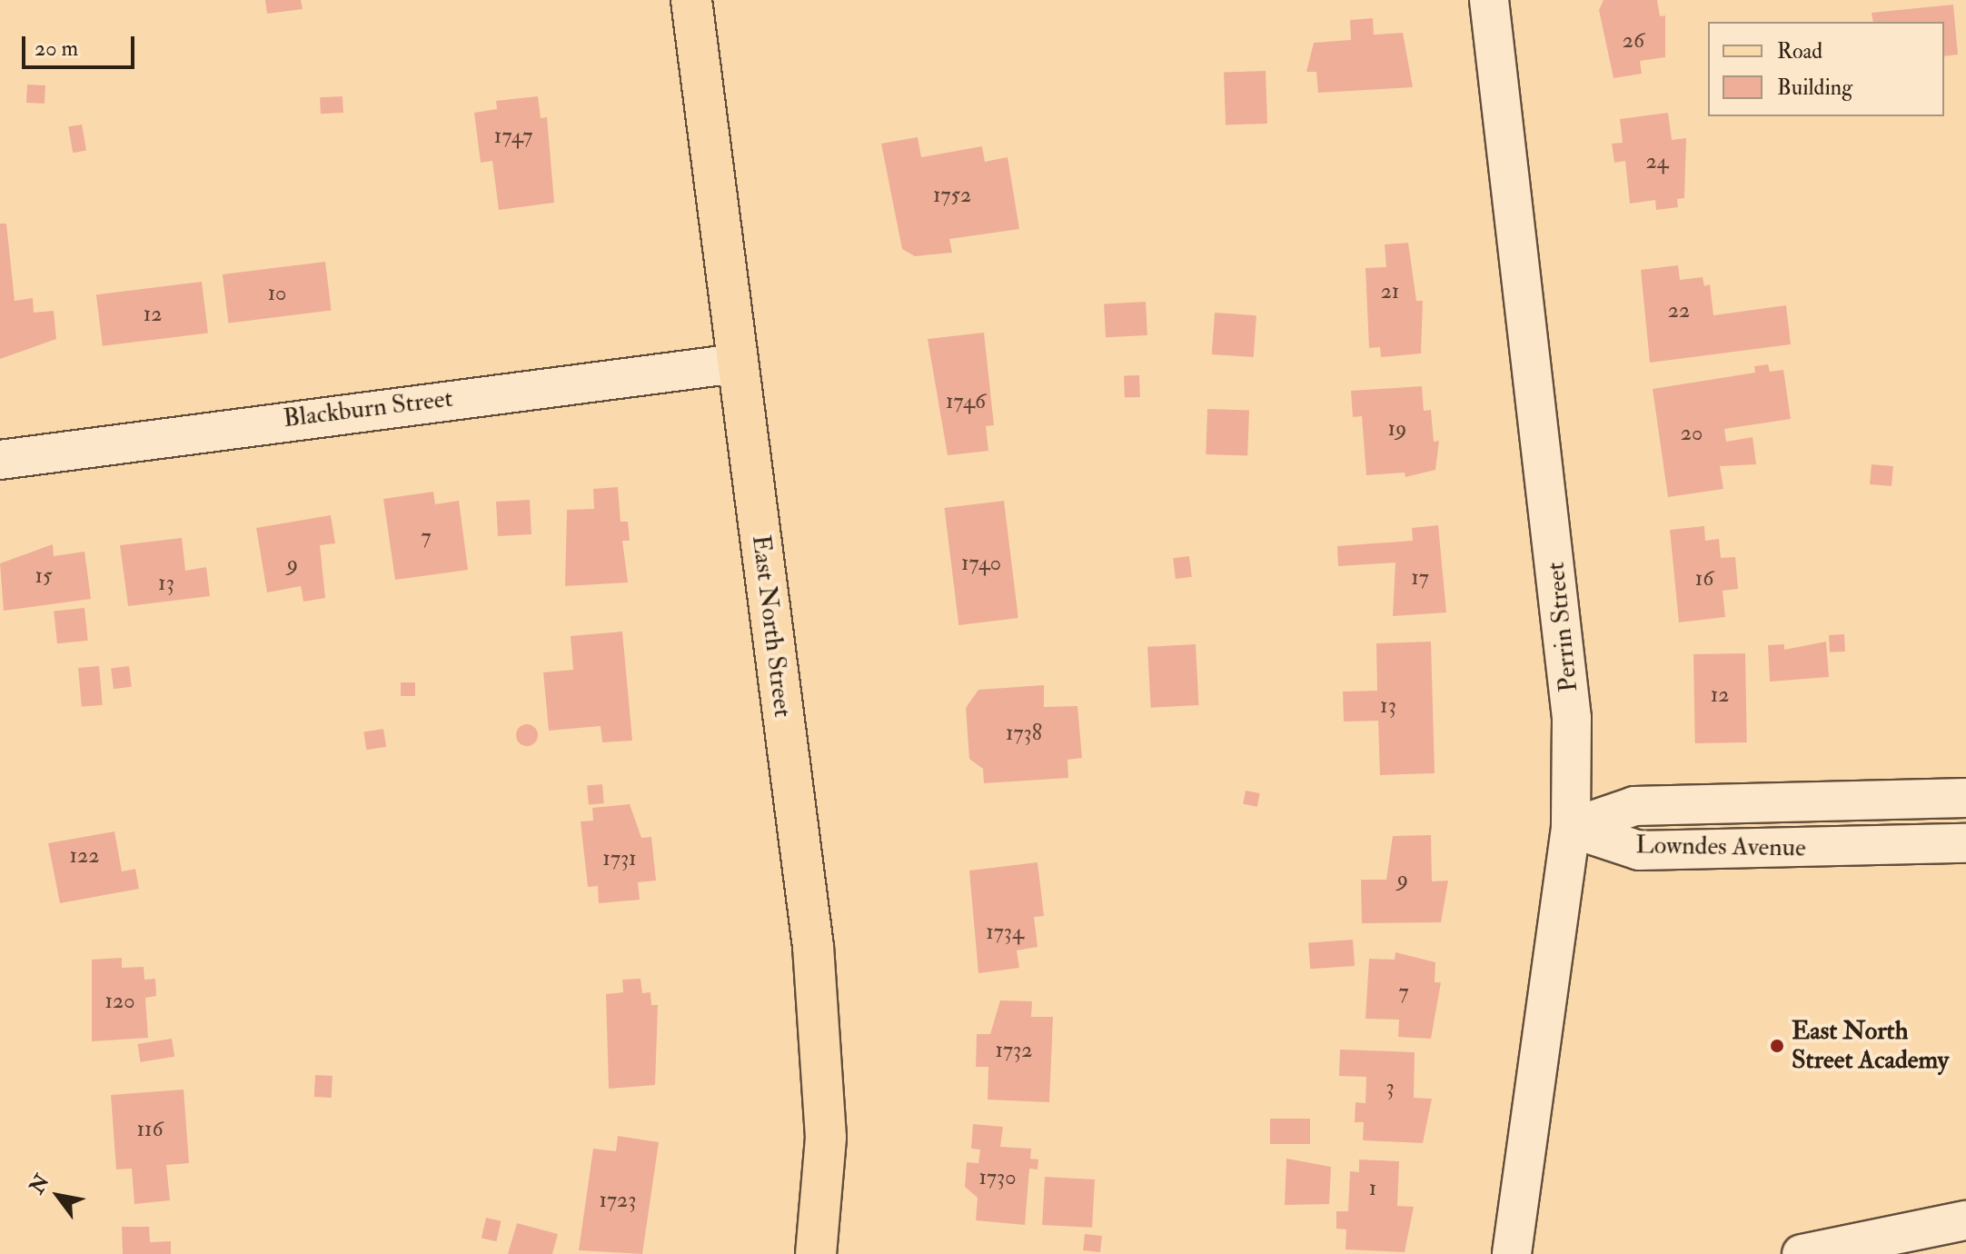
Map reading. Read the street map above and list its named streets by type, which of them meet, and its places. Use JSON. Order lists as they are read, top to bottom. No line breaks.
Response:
{"streets":{"main road":["East North Street"],"street":["Blackburn Street","Perrin Street","Lowndes Avenue"]},"crossings":[["Blackburn Street","East North Street"],["Perrin Street","Lowndes Avenue"]],"places":["East North Street Academy"],"house_numbers":["26","1747","24","1752","21","10","22","12","1746","19","20","7","1740","9","15","17","16","13","12","13","1738","122","1731","9","1734","7","120","1732","3","116","1730","1","1723"],"legend":["Road","Building"],"scale_bar":"20 m","north":"top left"}
